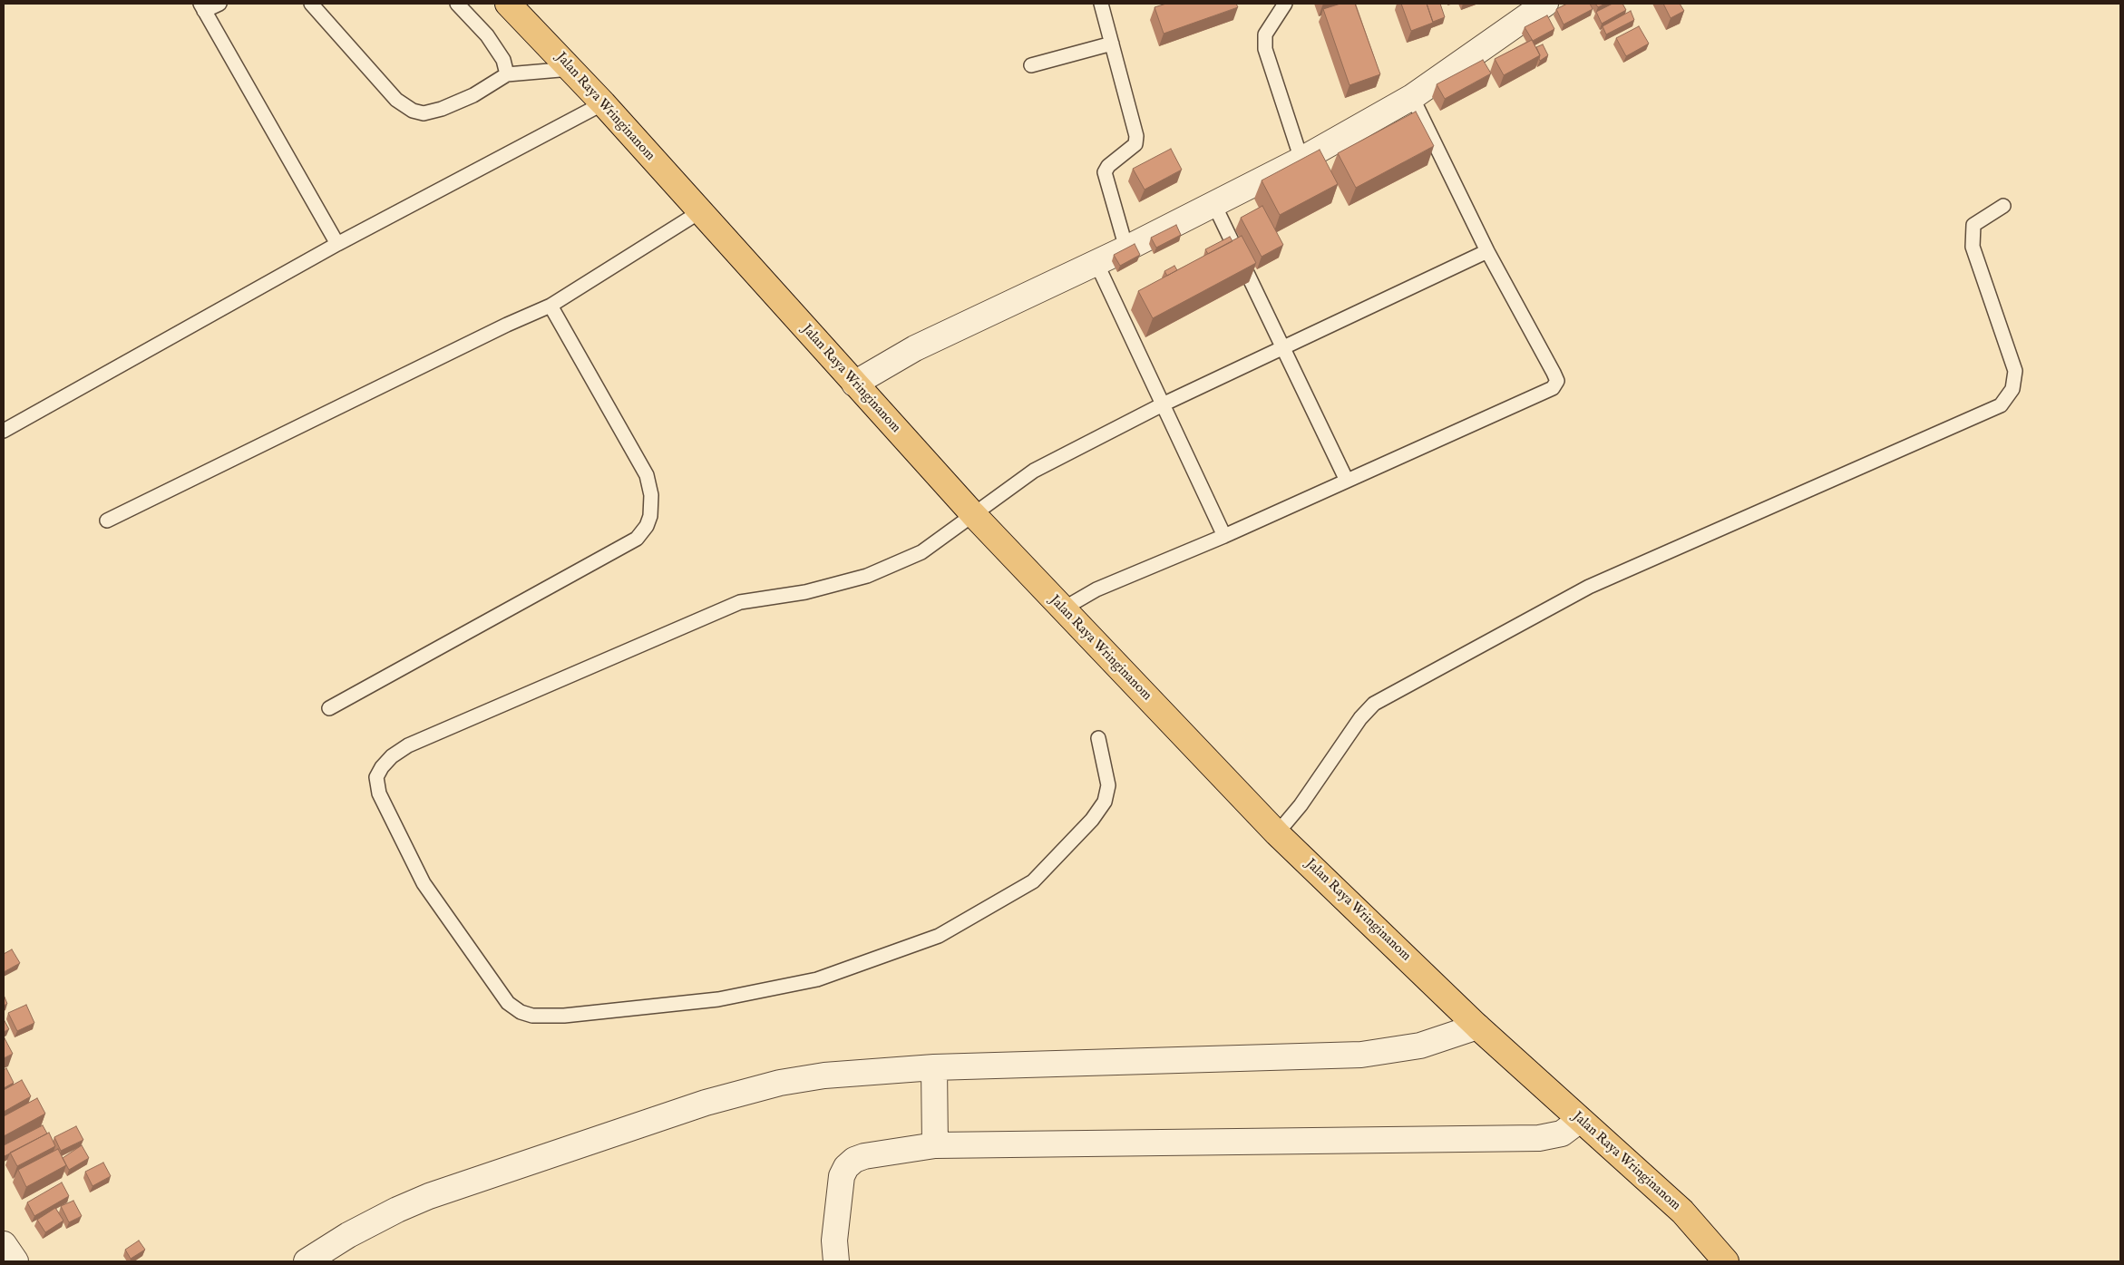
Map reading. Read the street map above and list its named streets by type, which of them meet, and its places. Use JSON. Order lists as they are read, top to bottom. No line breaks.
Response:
{"streets":{"main road":["Jalan Raya Wringinanom"]}}
